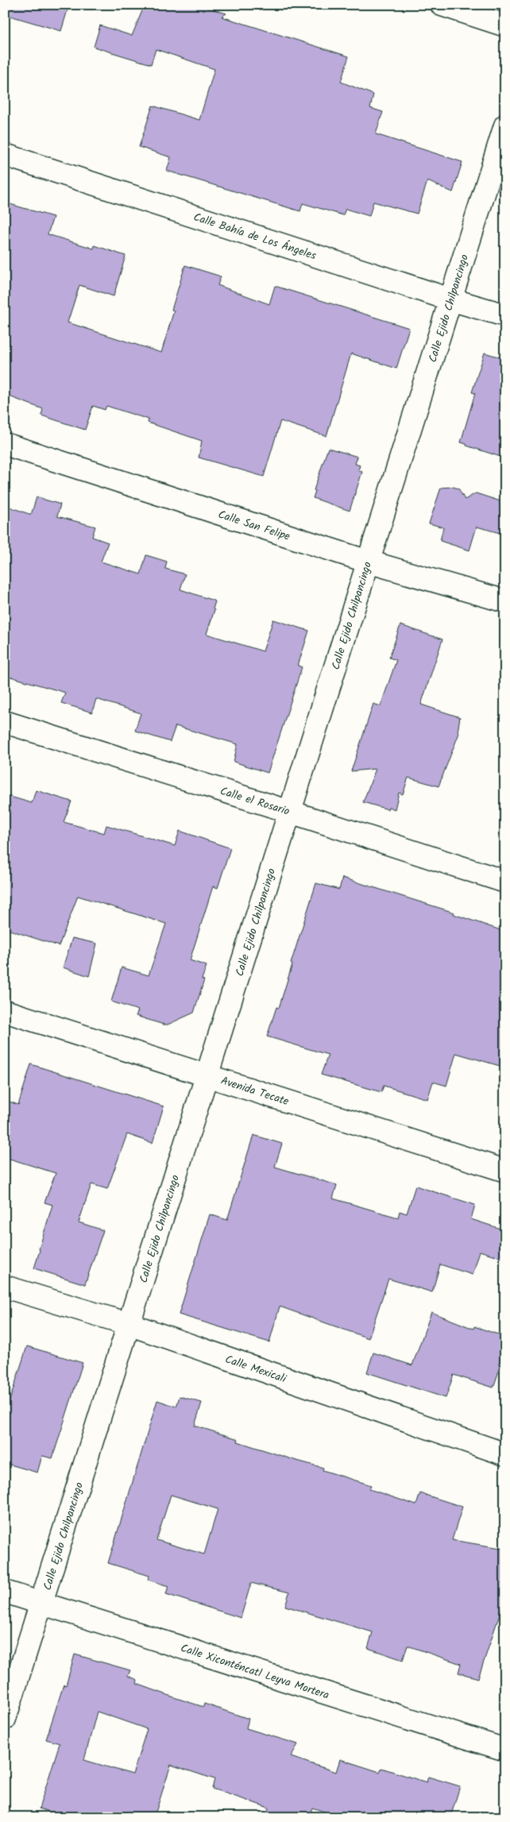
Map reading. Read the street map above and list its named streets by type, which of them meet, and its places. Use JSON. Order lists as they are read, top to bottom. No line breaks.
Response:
{"streets":{"street":["Calle Bahía de Los Ángeles","Calle Ejido Chilpancingo","Calle San Felipe","Calle el Rosario","Avenida Tecate","Calle Mexicali","Calle Xiconténcatl Leyva Mortera"]},"crossings":[["Calle Bahía de Los Ángeles","Calle Ejido Chilpancingo"],["Calle Ejido Chilpancingo","Calle San Felipe"],["Calle Ejido Chilpancingo","Calle el Rosario"],["Calle Ejido Chilpancingo","Avenida Tecate"],["Calle Ejido Chilpancingo","Calle Mexicali"],["Calle Ejido Chilpancingo","Calle Xiconténcatl Leyva Mortera"]]}
